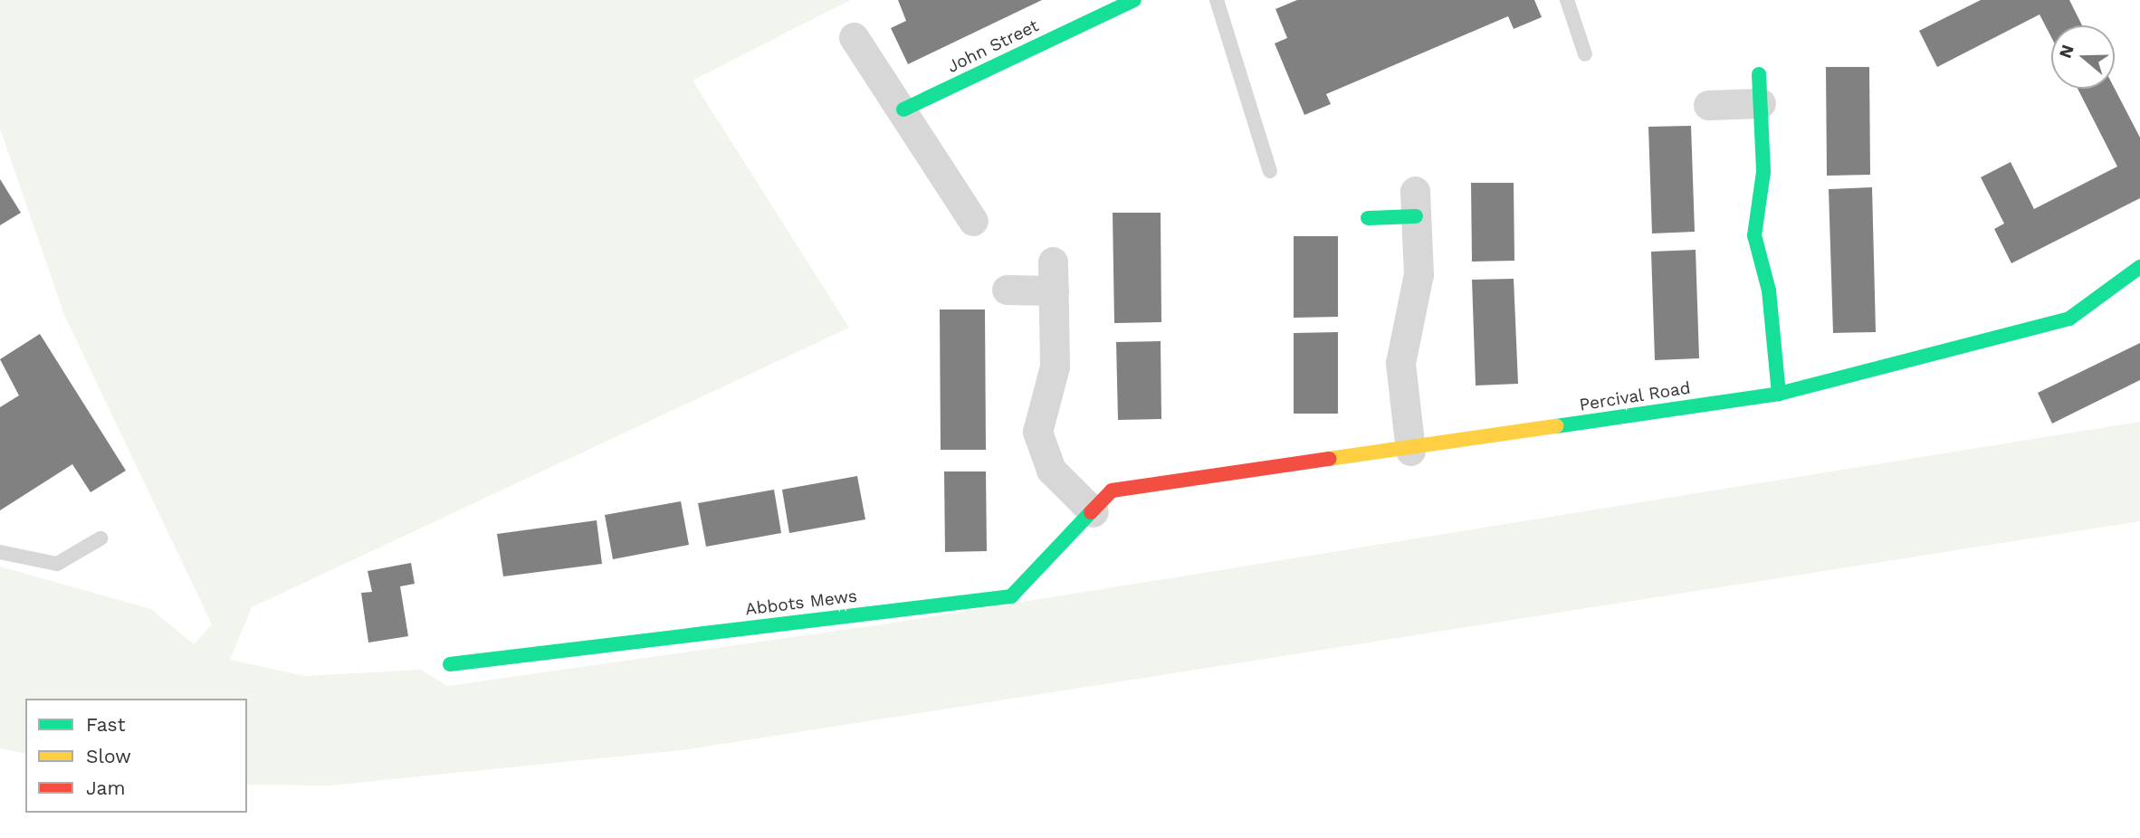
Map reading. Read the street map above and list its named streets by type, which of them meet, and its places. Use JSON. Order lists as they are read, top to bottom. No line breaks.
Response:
{"streets":{"street":["John Street","Percival Road","Abbots Mews"]},"crossings":[["Percival Road","Abbots Mews"]],"legend":["Fast","Slow","Jam"],"north":"left"}
